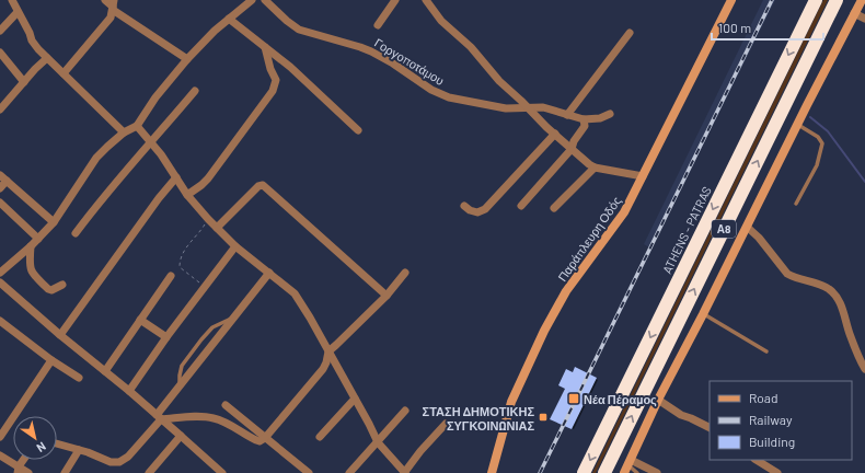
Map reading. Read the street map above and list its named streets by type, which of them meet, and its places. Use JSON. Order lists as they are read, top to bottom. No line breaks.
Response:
{"streets":{"highway":["Α8","ATHENS - PATRAS"],"main road":["Παράπλευρη Οδός"],"street":["Γοργοποτάμου"]},"places":{"transit":["Νέα Πέραμος","ΣΤΑΣΗ ΔΗΜΟΤΙΚΗΣ ΣΥΓΚΟΙΝΩΝΙΑΣ"]},"legend":["Road","Railway","Building"],"scale_bar":"100 m","north":"bottom right"}
